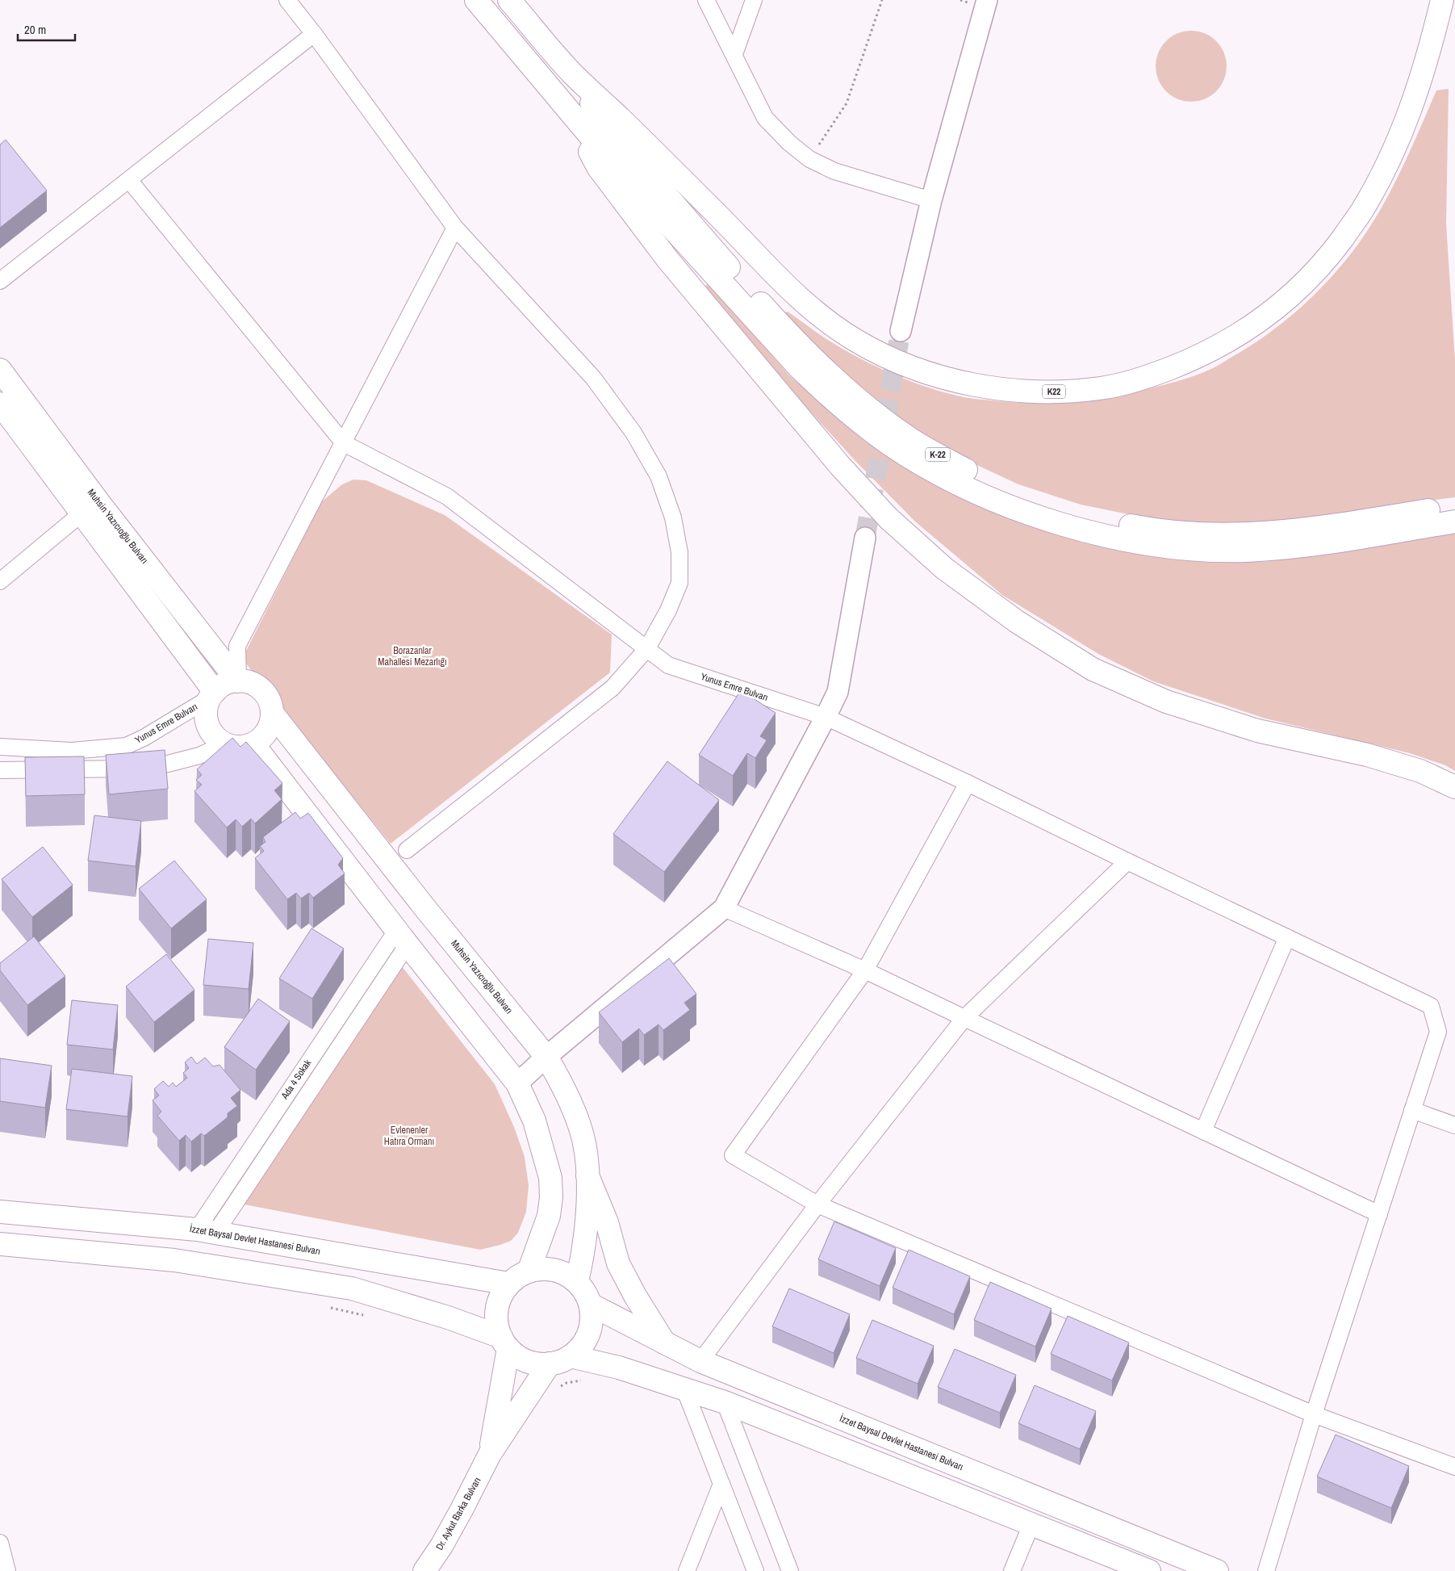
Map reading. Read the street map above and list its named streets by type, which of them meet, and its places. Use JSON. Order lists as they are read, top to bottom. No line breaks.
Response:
{"streets":{"main road":["K22","K-22","Muhsin Yazıcıoğlu Bulvarı","İzzet Baysal Devlet Hastanesi Bulvarı","Dr. Aykut Barka Bulvarı"],"street":["Yunus Emre Bulvarı","Ada 4 Sokak"]},"crossings":[["K22","K-22"],["Muhsin Yazıcıoğlu Bulvarı","Yunus Emre Bulvarı"],["Muhsin Yazıcıoğlu Bulvarı","İzzet Baysal Devlet Hastanesi Bulvarı"],["Muhsin Yazıcıoğlu Bulvarı","Dr. Aykut Barka Bulvarı"],["Ada 4 Sokak","İzzet Baysal Devlet Hastanesi Bulvarı"],["İzzet Baysal Devlet Hastanesi Bulvarı","Dr. Aykut Barka Bulvarı"]],"parks":["Borazanlar Mahallesi Mezarlığı","Evlenenler Hatıra Ormanı"],"scale_bar":"20 m"}
